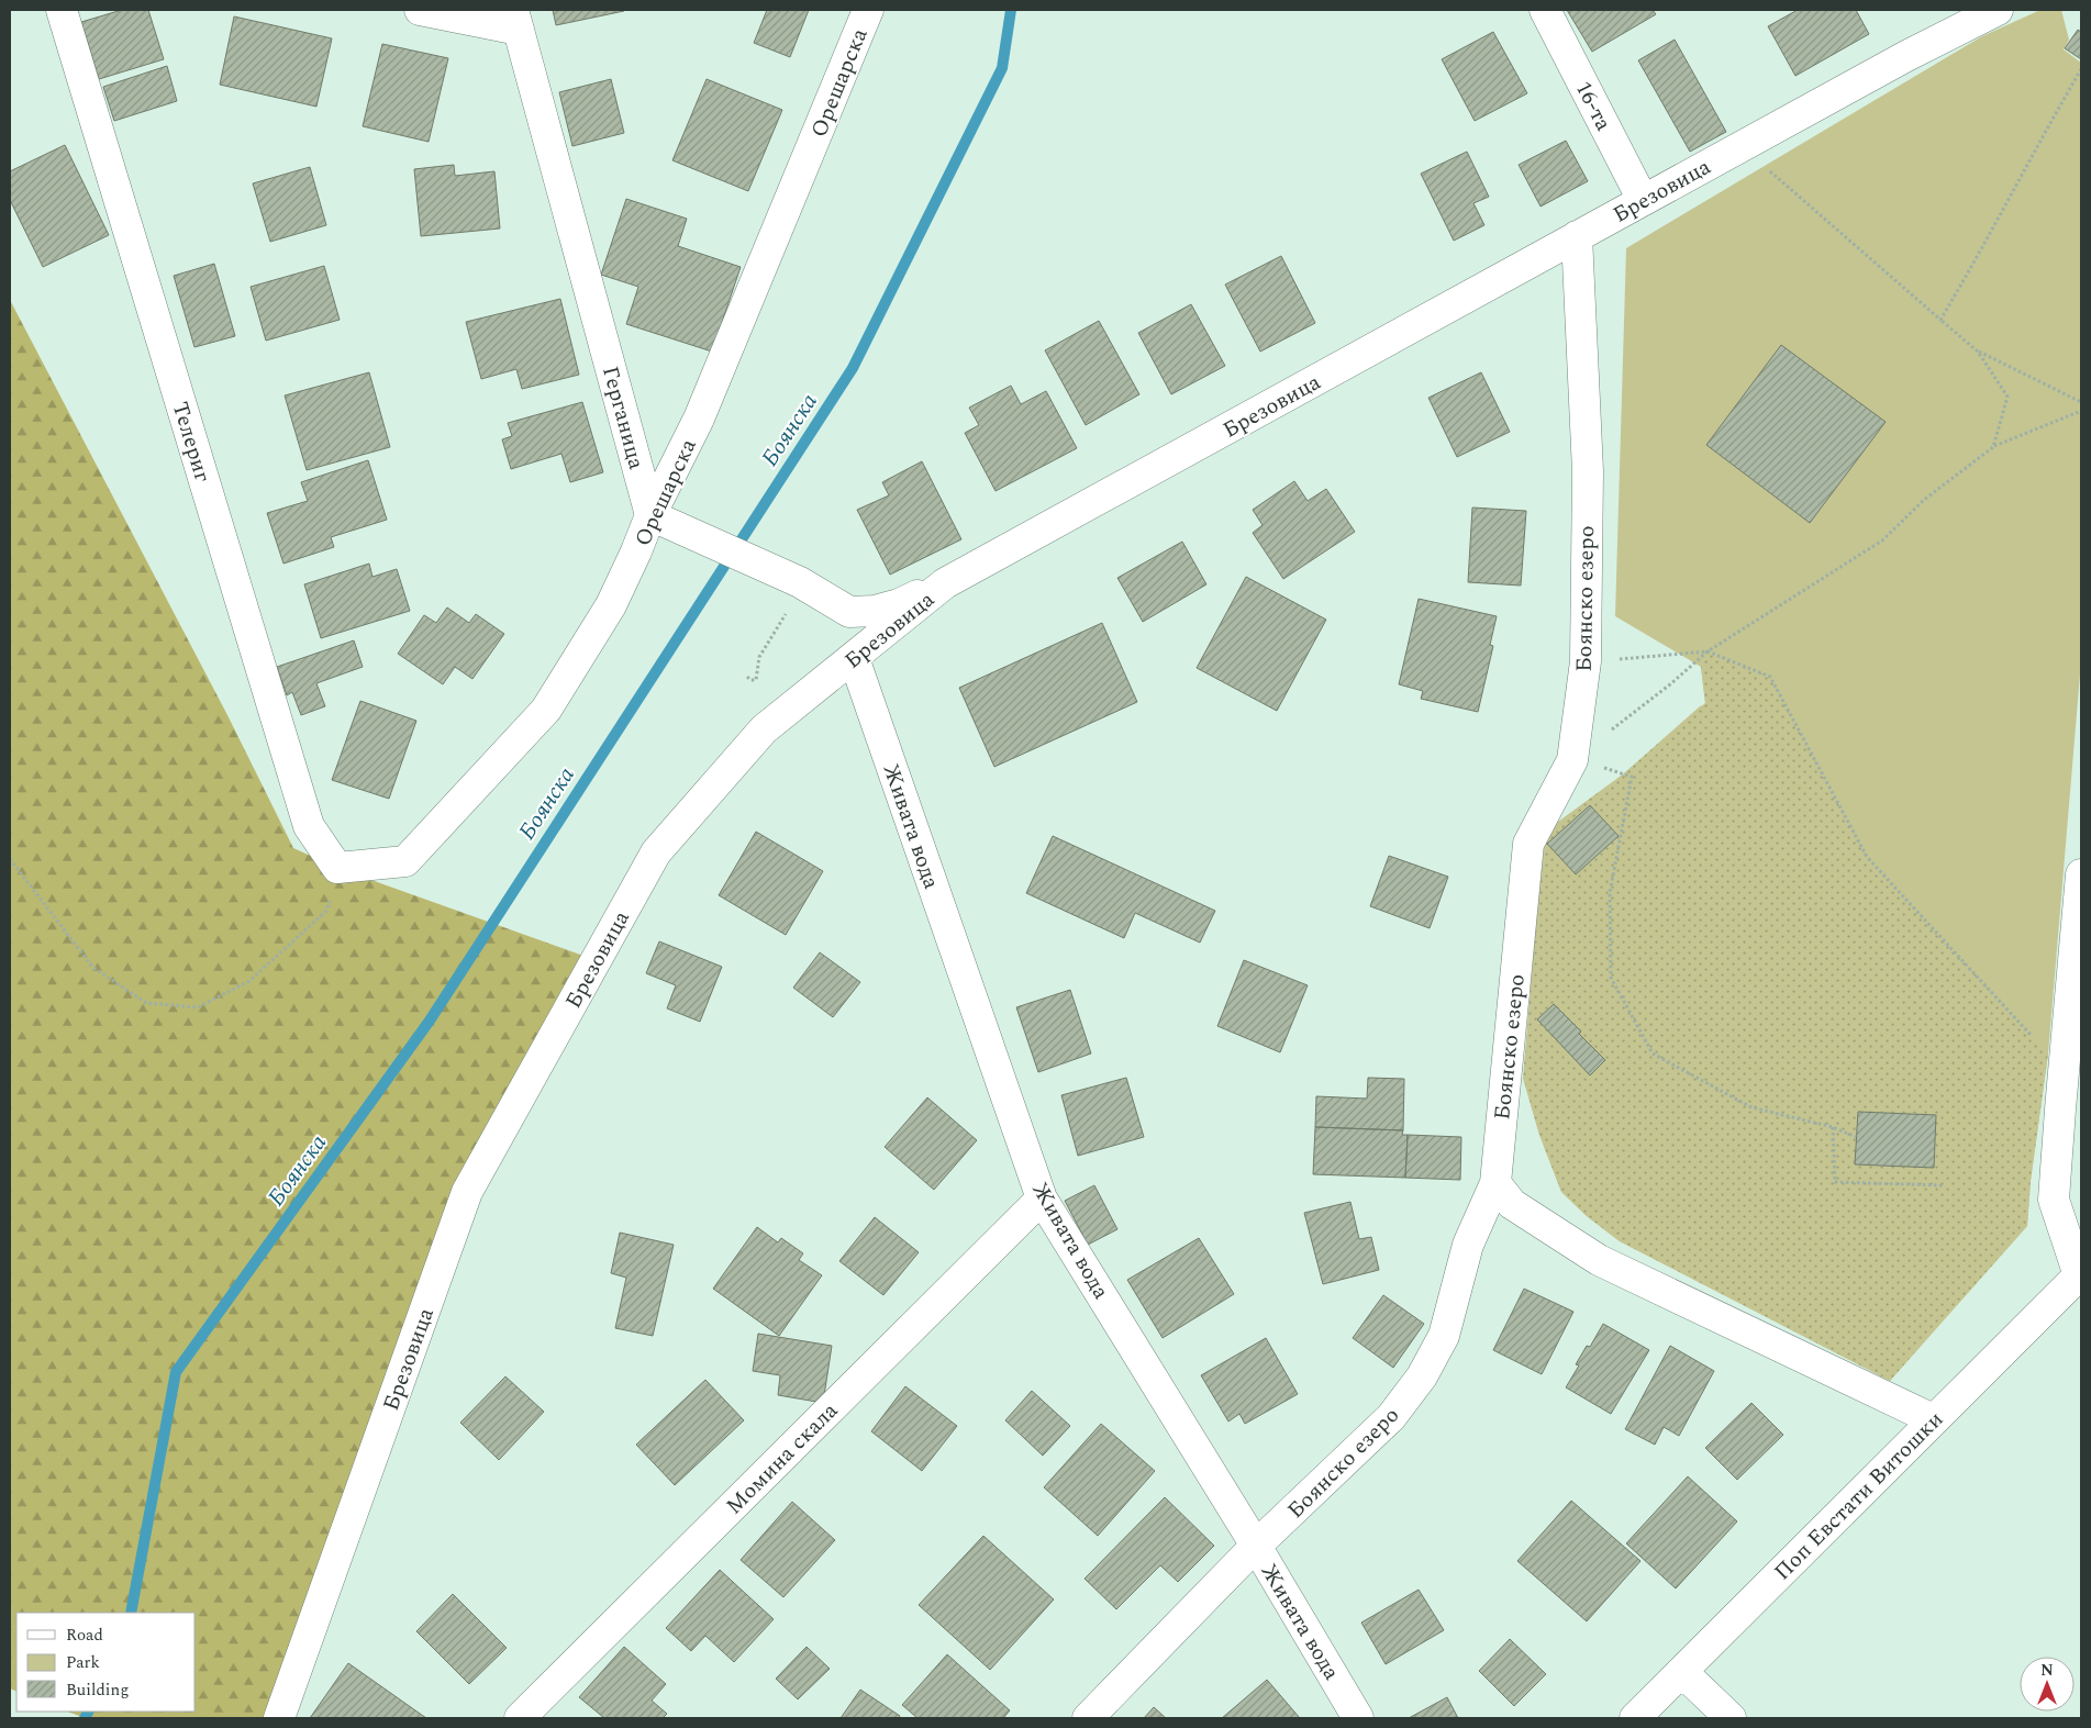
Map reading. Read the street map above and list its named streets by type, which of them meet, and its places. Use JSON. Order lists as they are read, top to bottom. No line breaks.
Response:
{"streets":{"street":["Орешарска","16-та","Брезовица","Герганица","Телериг","Боянско езеро","Живата вода","Момина скала","Поп Евстати Витошки"]},"crossings":[["Орешарска","Герганица"],["Орешарска","Телериг"],["16-та","Брезовица"],["Брезовица","Боянско езеро"],["Брезовица","Живата вода"],["Боянско езеро","Живата вода"],["Живата вода","Момина скала"]],"water":["Боянска"],"legend":["Road","Park","Building"],"north":"top"}
